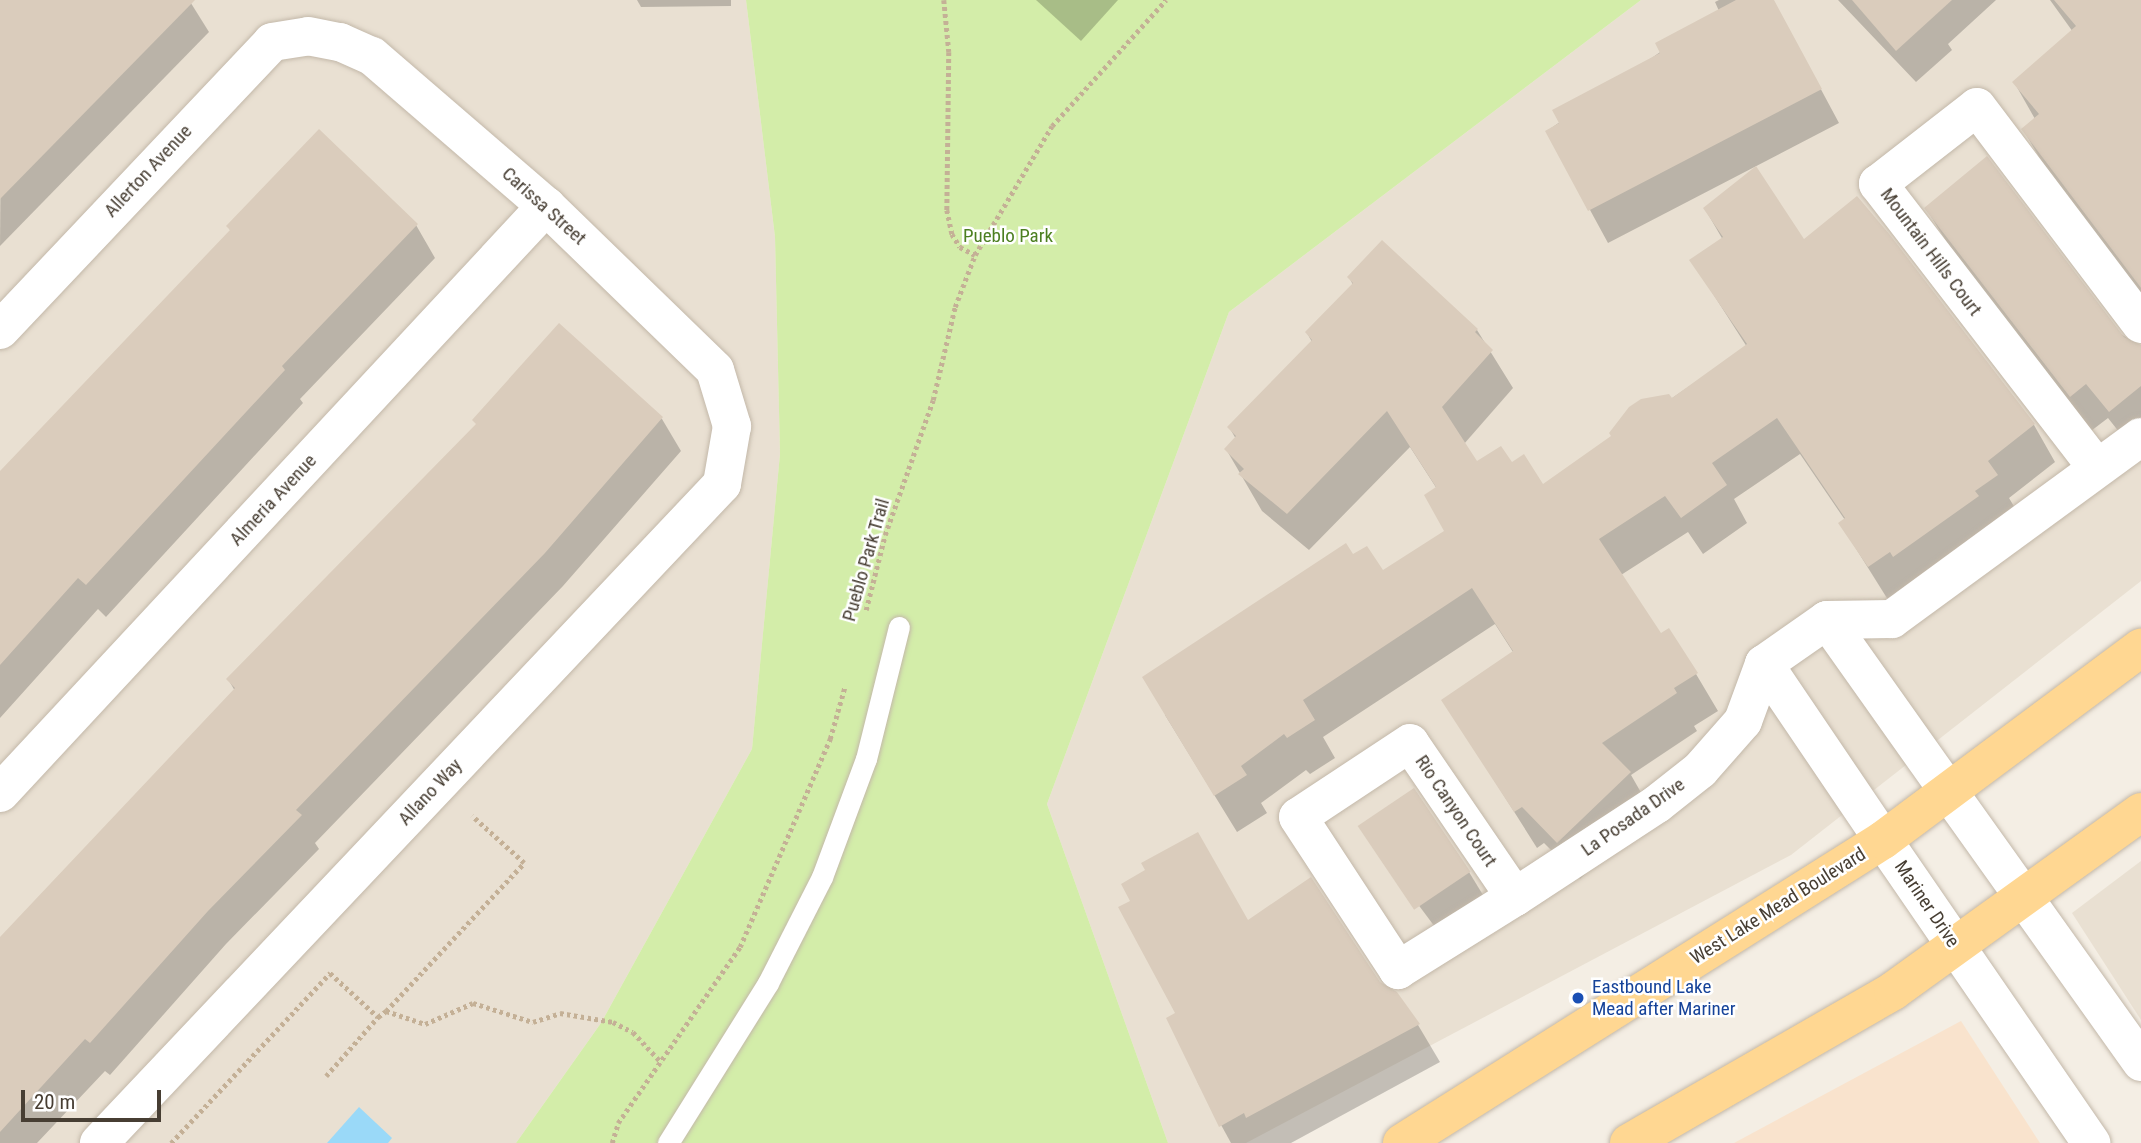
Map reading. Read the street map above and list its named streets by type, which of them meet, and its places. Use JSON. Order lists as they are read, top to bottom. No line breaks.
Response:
{"streets":{"main road":["West Lake Mead Boulevard"],"street":["Allerton Avenue","Carissa Street","Mountain Hills Court","Almeria Avenue","Allano Way","Rio Canyon Court","La Posada Drive","Mariner Drive"],"path":["Pueblo Park Trail"]},"crossings":[["Allerton Avenue","Carissa Street"],["Carissa Street","Almeria Avenue"],["Carissa Street","Allano Way"],["Rio Canyon Court","La Posada Drive"],["La Posada Drive","Mariner Drive"],["Mariner Drive","West Lake Mead Boulevard"]],"parks":["Pueblo Park"],"places":["Eastbound Lake Mead after Mariner"],"scale_bar":"20 m"}
